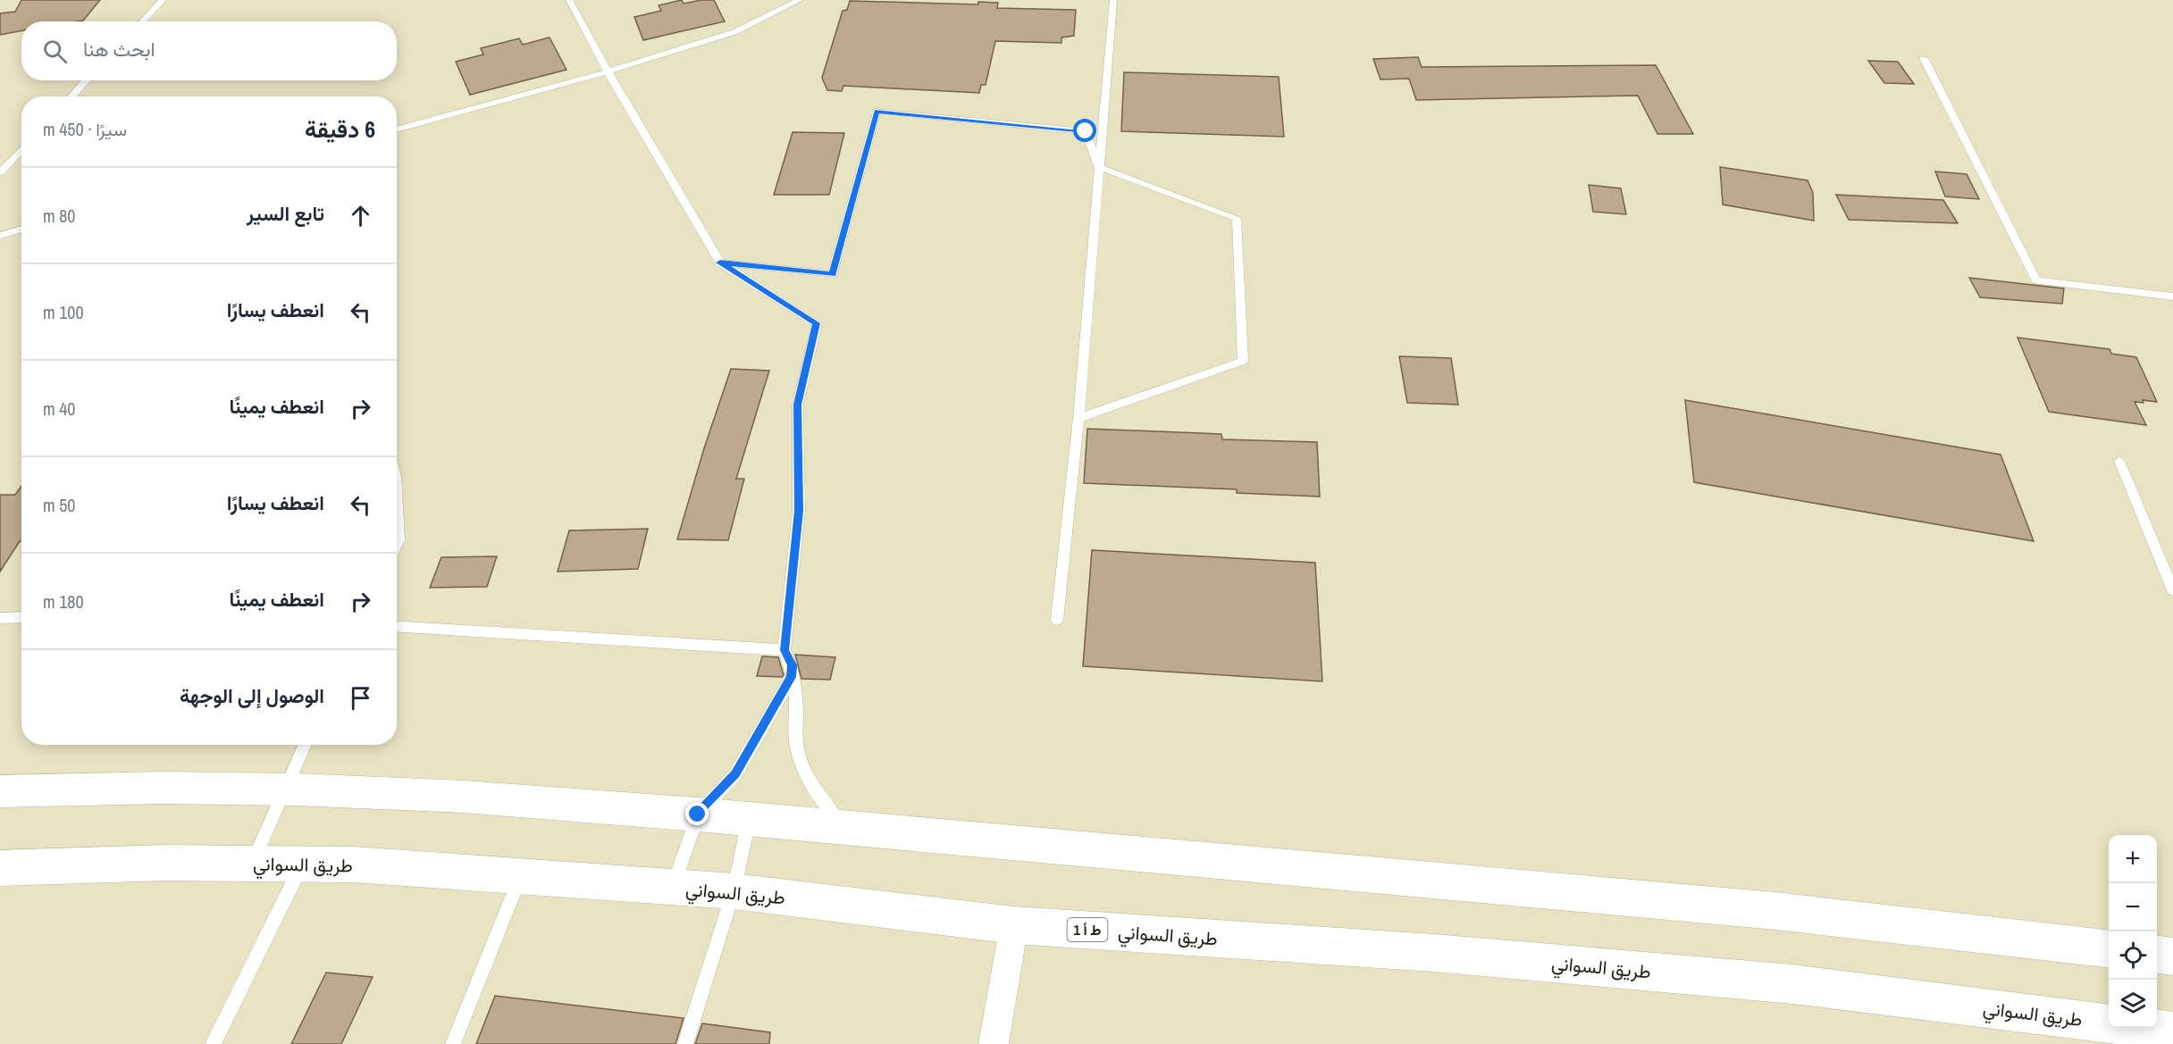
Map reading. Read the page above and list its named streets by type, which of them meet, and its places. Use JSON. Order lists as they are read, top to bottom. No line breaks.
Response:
{"streets":{"highway":["طريق السواني","ط أ 1"]},"page":{"search":"ابحث هنا","heading":["6 دقيقة","سيرًا · 450 m"],"list":[["تابع السير","80 m"],["انعطف يسارًا","100 m"],["انعطف يمينًا","40 m"],["انعطف يسارًا","50 m"],["انعطف يمينًا","180 m"],"الوصول إلى الوجهة"],"map_buttons":["+","−"]}}
